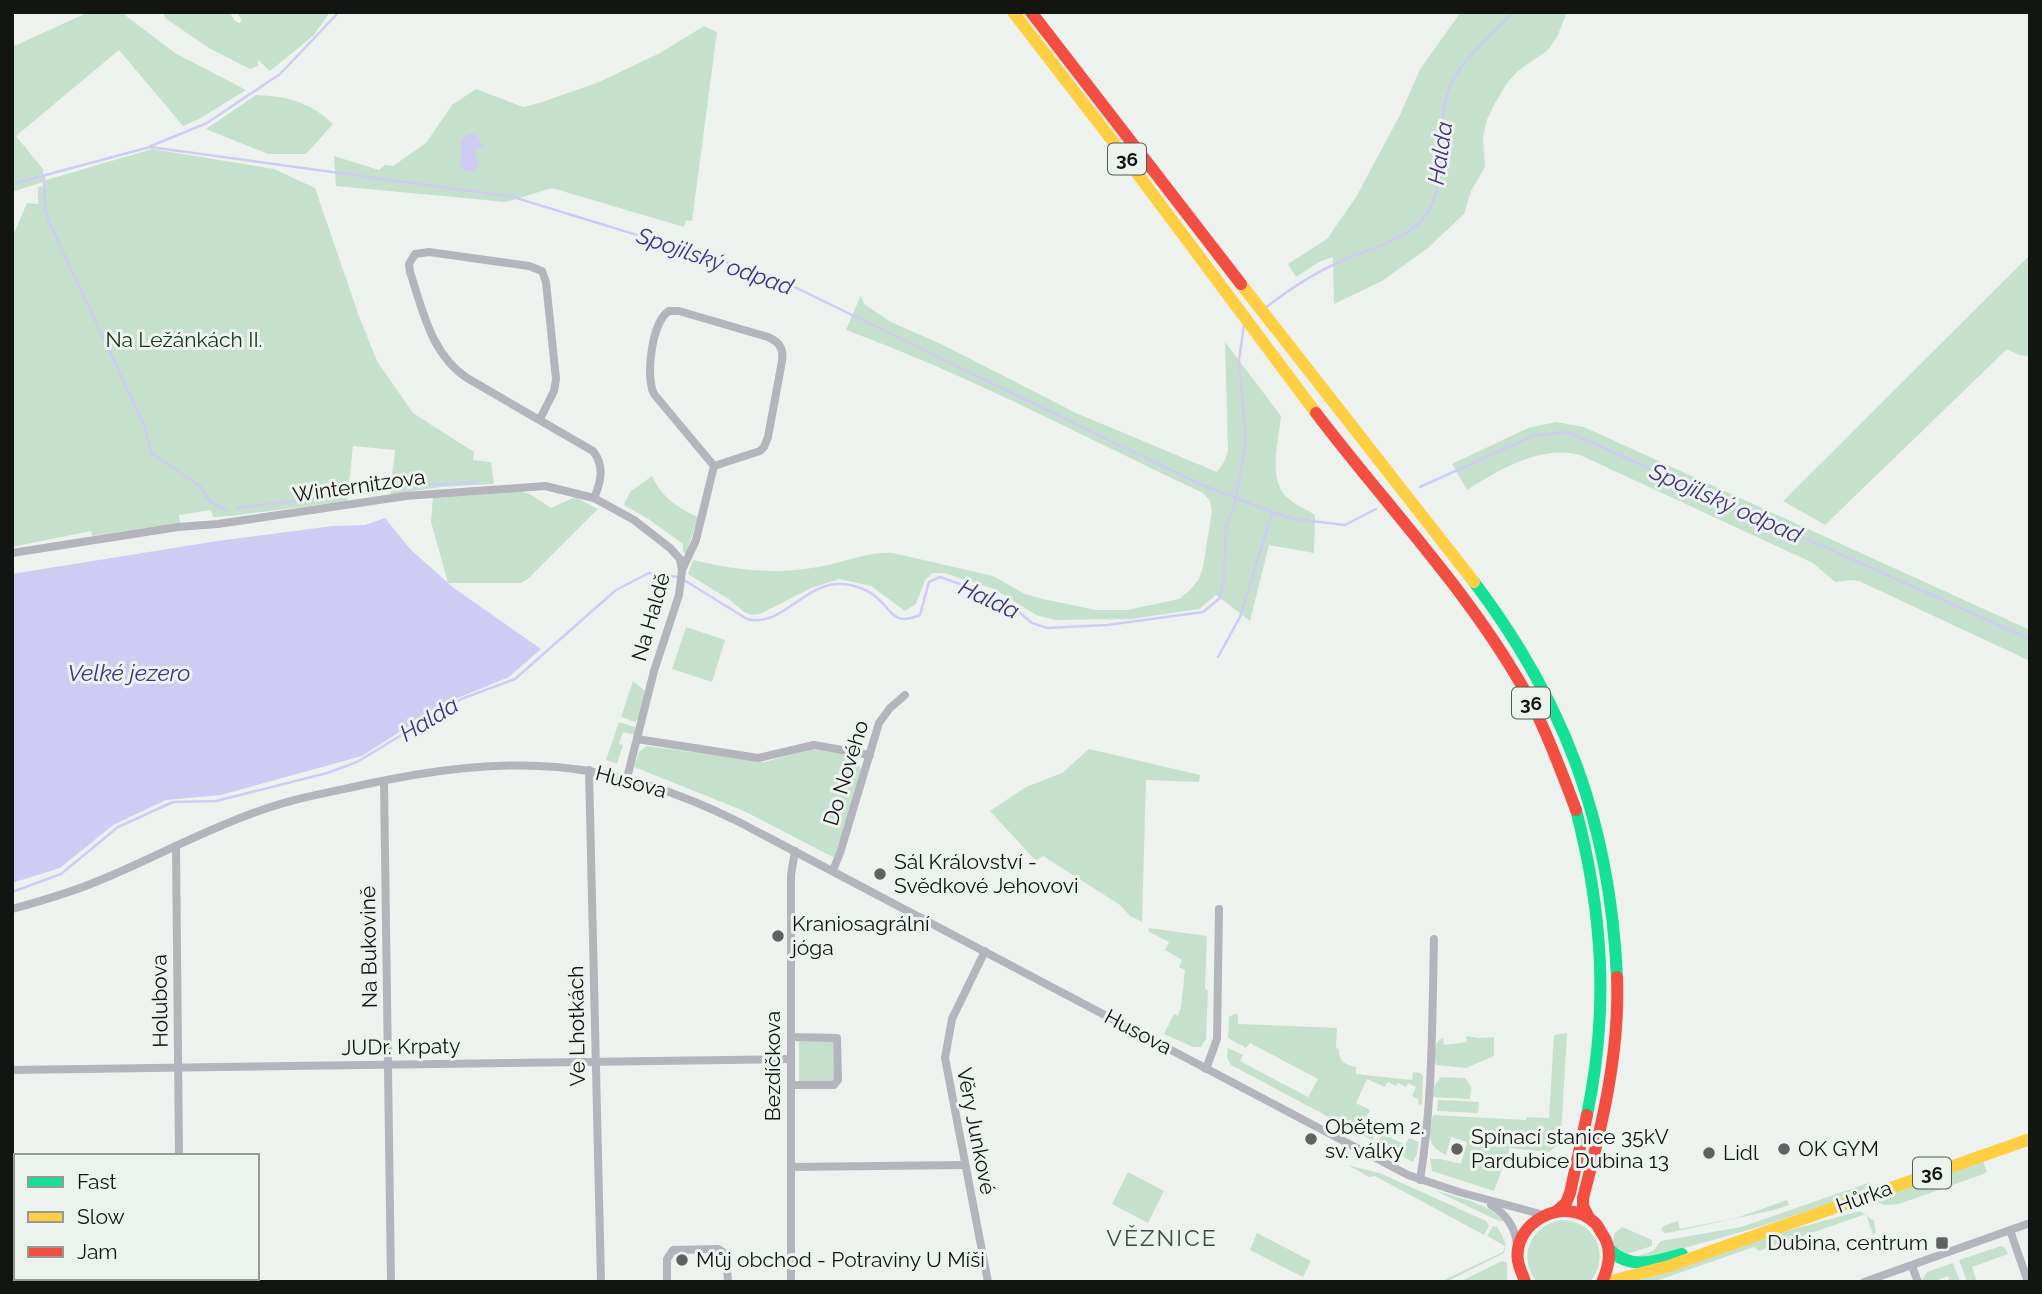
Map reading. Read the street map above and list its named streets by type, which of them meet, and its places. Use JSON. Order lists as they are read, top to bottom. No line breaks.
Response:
{"streets":{"main road":["36","Husova","Hůrka"],"street":["Winternitzova","Na Haldě","Do Nového","Na Bukovině","Holubova","Ve Lhotkách","JUDr. Krpaty","Bezdíčkova","Věry Junkové"]},"crossings":[["36","Hůrka"],["Winternitzova","Na Haldě"],["Na Haldě","Husova"],["Do Nového","Husova"],["Husova","Na Bukovině"],["Husova","Holubova"],["Husova","Ve Lhotkách"],["Husova","Bezdíčkova"],["Husova","Věry Junkové"],["Na Bukovině","JUDr. Krpaty"],["Holubova","JUDr. Krpaty"],["Ve Lhotkách","JUDr. Krpaty"],["JUDr. Krpaty","Bezdíčkova"]],"districts":["VĚZNICE"],"water":["Halda","Spojilský odpad","Velké jezero"],"parks":["Na Ležánkách II."],"places":{"other":["Sál Království - Svědkové Jehovovi","Kraniosagrální jóga","Obětem 2. sv. války","Spínací stanice 35kV Pardubice Dubina 13","OK GYM","Lidl","Můj obchod - Potraviny U Míši"],"transit":["Dubina, centrum"]},"legend":["Fast","Slow","Jam"]}
